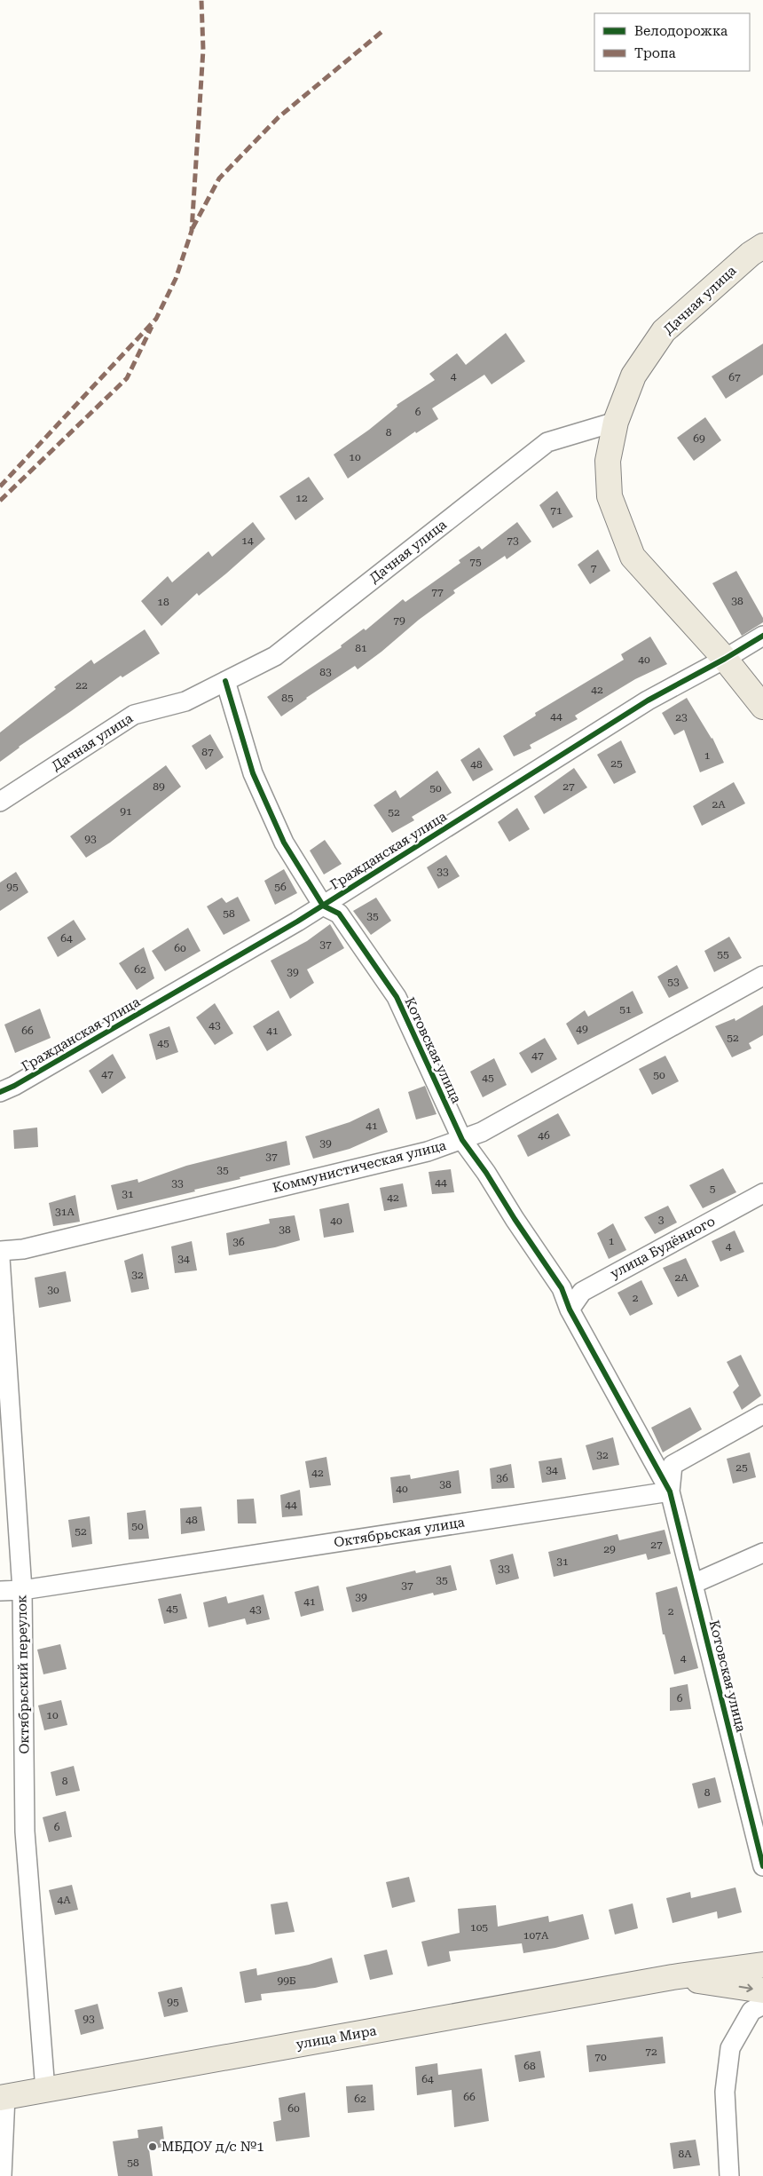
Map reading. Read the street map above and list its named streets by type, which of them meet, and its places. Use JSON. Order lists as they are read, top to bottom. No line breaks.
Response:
{"streets":{"main road":["Дачная улица","улица Мира"],"street":["Гражданская улица","Котовская улица","Коммунистическая улица","улица Будённого","Октябрьская улица","Октябрьский переулок"]},"crossings":[["Дачная улица","Котовская улица"],["Гражданская улица","Котовская улица"],["Котовская улица","Коммунистическая улица"],["Котовская улица","улица Будённого"],["Котовская улица","Октябрьская улица"],["Октябрьская улица","Октябрьский переулок"],["Октябрьский переулок","улица Мира"]],"places":["МБДОУ д/с №1"],"house_numbers":["4","67","6","8","69","10","12","71","14","73","75","7","77","38","18","79","81","40","83","22","42","85","44","23","87","1","25","48","89","27","50","2А","91","52","93","33","95","56","58","35","64","37","60","55","62","39","53","51","43","49","66","41","52","45","47","47","50","45","41","46","39","37","35","44","33","5","31","42","31А","3","40","38","1","36","4","34","32","2А","30","2","32","25","34","42","36","38","40","44","48","50","52","27","29","31","33","35","37","39","41","45","43","2","4","6","10","8","8","6","4А","105","107А","99Б","95","93","72","70","68","64","66","62","60","8А","58"],"legend":["Велодорожка","Тропа"]}
